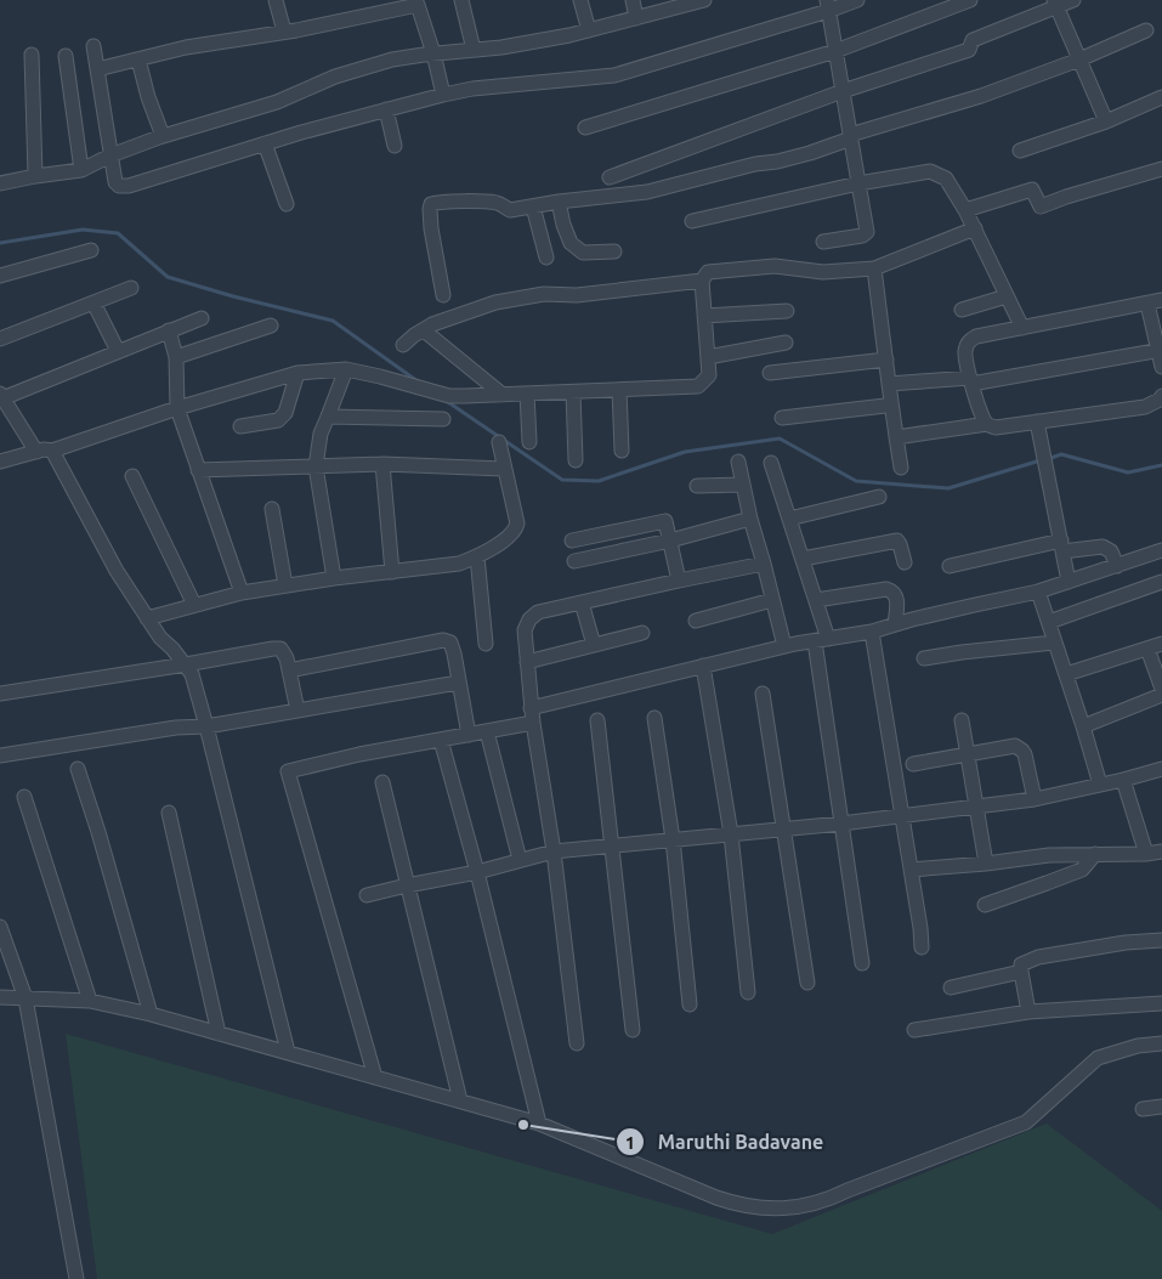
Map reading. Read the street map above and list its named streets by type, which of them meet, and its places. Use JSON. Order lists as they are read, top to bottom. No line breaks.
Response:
{"places":["Maruthi Badavane"]}
